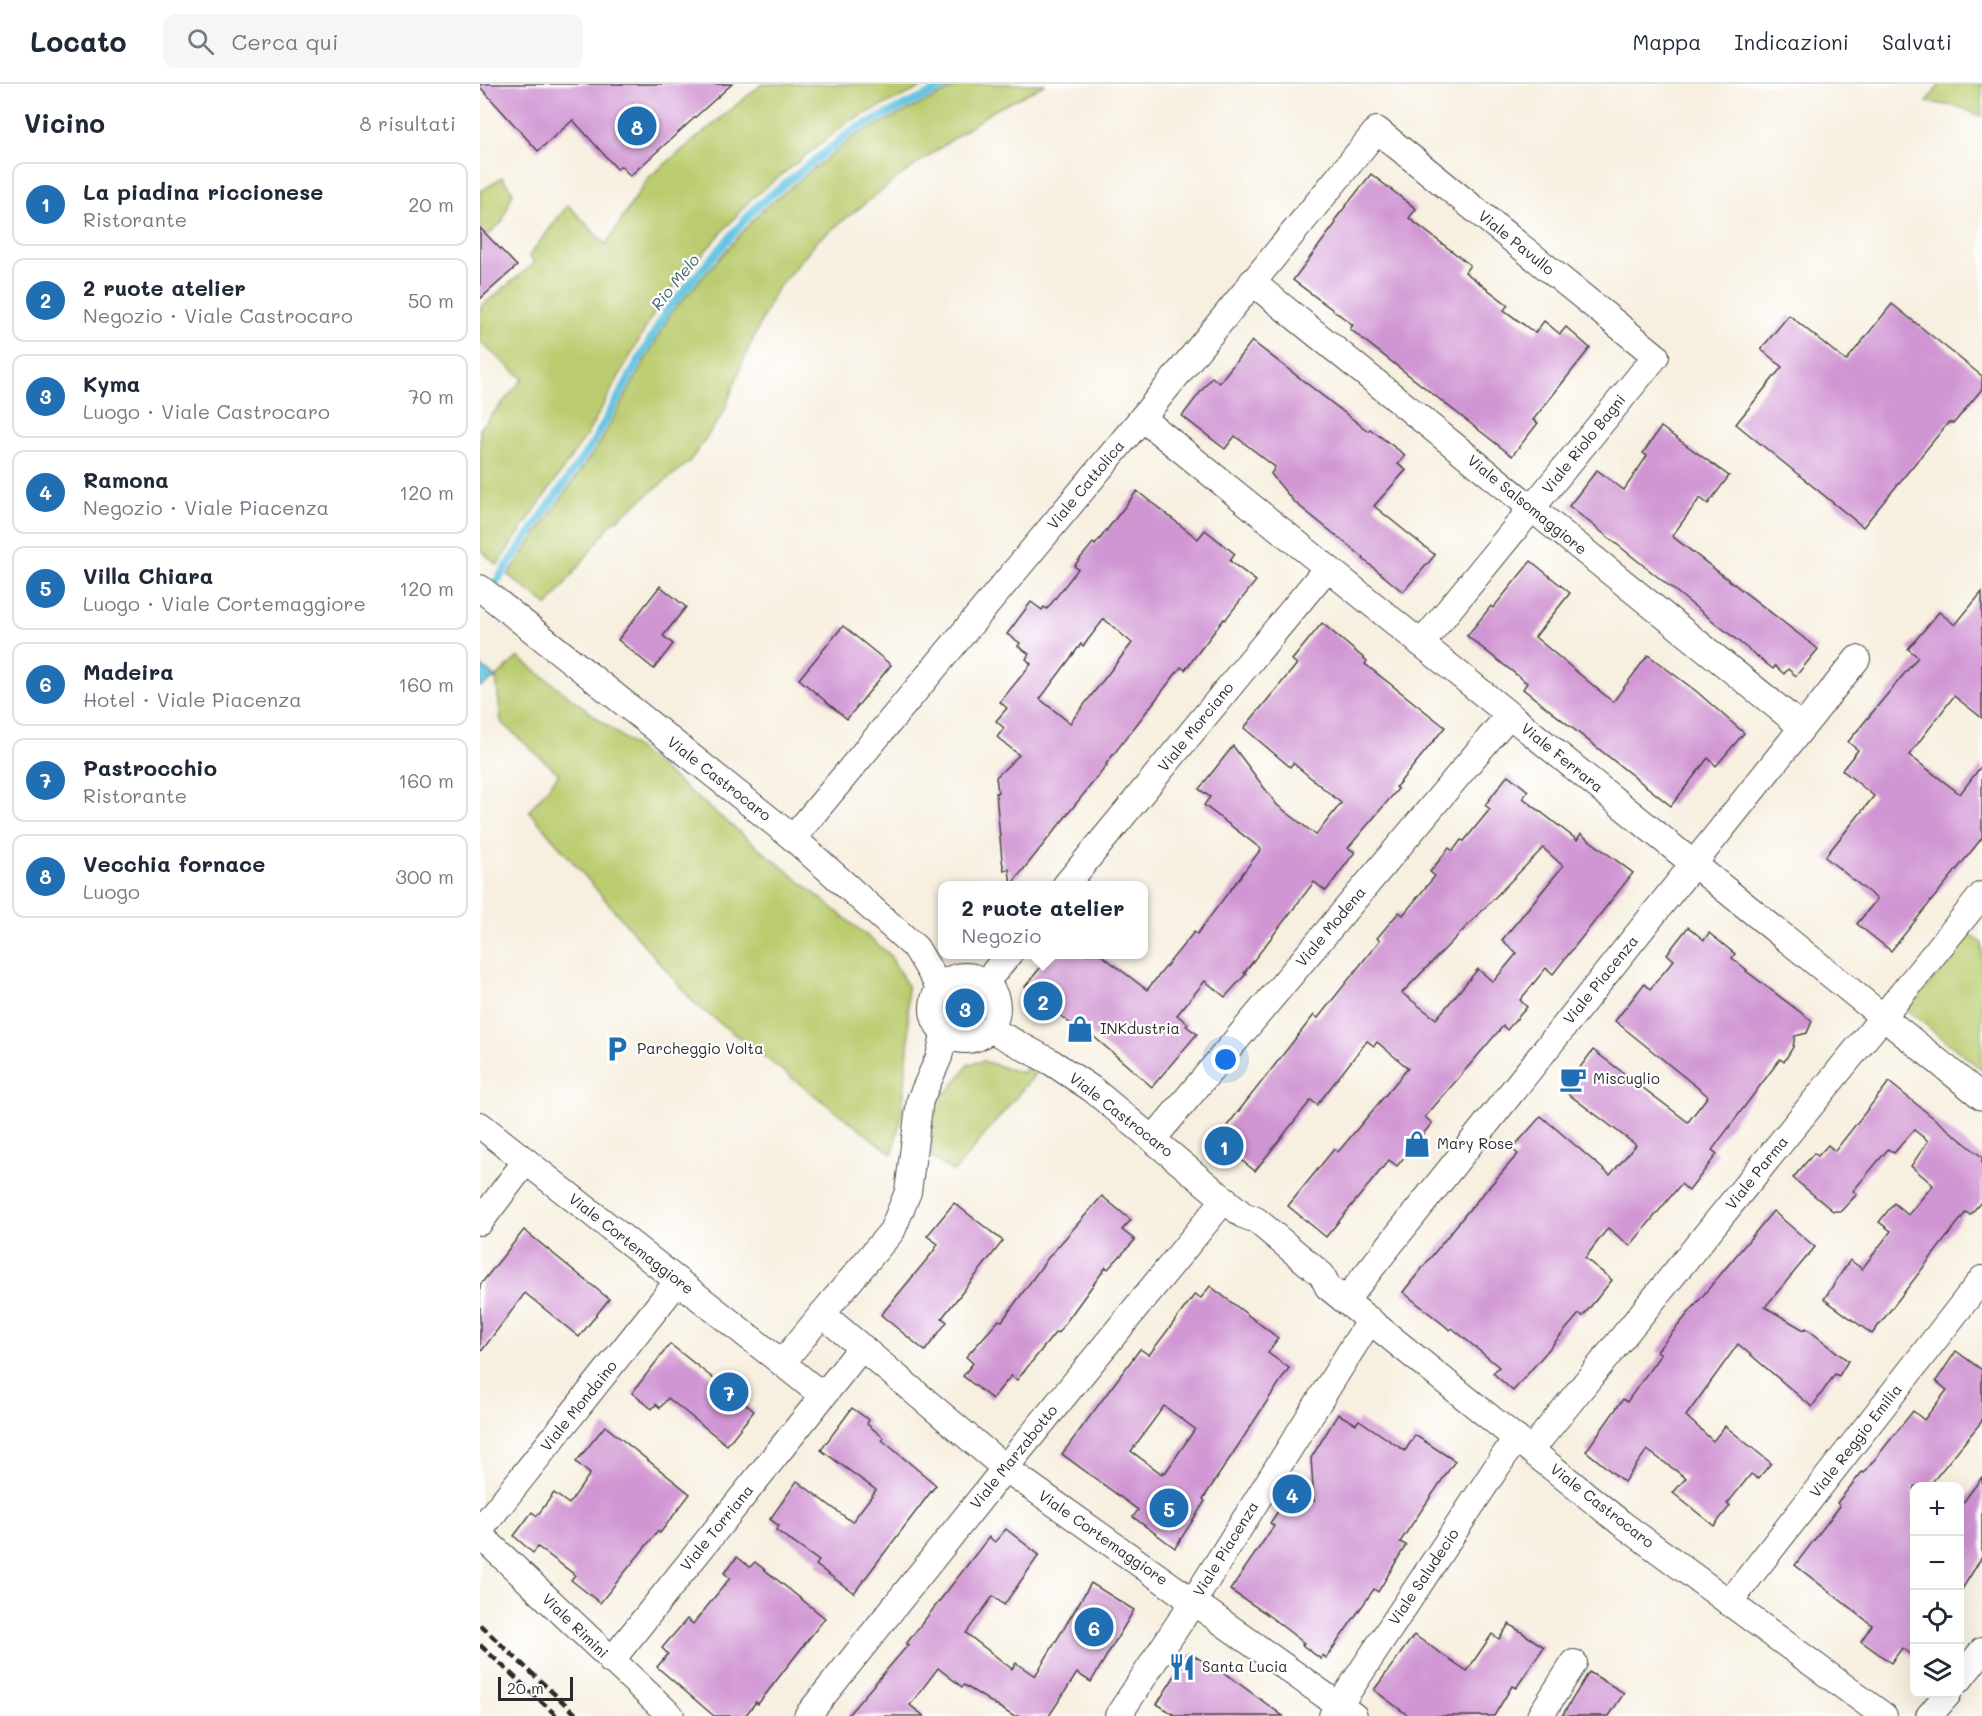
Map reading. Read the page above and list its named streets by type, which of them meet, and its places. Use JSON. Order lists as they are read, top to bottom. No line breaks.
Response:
{"streets":{"street":["Viale Pavullo","Viale Riolo Bagni","Viale Cattolica","Viale Salsomaggiore","Viale Morciano","Viale Ferrara","Viale Castrocaro","Viale Modena","Viale Piacenza","Viale Parma","Viale Cortemaggiore","Viale Mondaino","Viale Reggio Emilia","Viale Marzabotto","Viale Torriana","Viale Saludecio","Viale Rimini"]},"crossings":[["Viale Pavullo","Viale Riolo Bagni"],["Viale Pavullo","Viale Cattolica"],["Viale Riolo Bagni","Viale Salsomaggiore"],["Viale Riolo Bagni","Viale Ferrara"],["Viale Cattolica","Viale Salsomaggiore"],["Viale Cattolica","Viale Ferrara"],["Viale Cattolica","Viale Castrocaro"],["Viale Salsomaggiore","Viale Piacenza"],["Viale Morciano","Viale Ferrara"],["Viale Ferrara","Viale Modena"],["Viale Ferrara","Viale Piacenza"],["Viale Ferrara","Viale Parma"],["Viale Castrocaro","Viale Modena"],["Viale Castrocaro","Viale Piacenza"],["Viale Castrocaro","Viale Parma"],["Viale Castrocaro","Viale Reggio Emilia"],["Viale Castrocaro","Viale Marzabotto"],["Viale Castrocaro","Viale Saludecio"],["Viale Piacenza","Viale Cortemaggiore"],["Viale Parma","Viale Saludecio"],["Viale Cortemaggiore","Viale Mondaino"],["Viale Cortemaggiore","Viale Marzabotto"],["Viale Cortemaggiore","Viale Torriana"],["Viale Cortemaggiore","Viale Saludecio"],["Viale Torriana","Viale Rimini"]],"water":["Rio Melo"],"places":{"shop":["INKdustria","Mary Rose"],"parking":["Parcheggio Volta"],"cafe":["Miscuglio"],"restaurant":["Santa Lucia"]},"scale_bar":"20 m","page":{"header":"Locato","search":"Cerca qui","nav":["Mappa","Indicazioni","Salvati"],"heading":["Vicino","8 risultati"],"pins":["8","2","3","1","7","4","5","6"],"list":[{"mark":"1","name":"La piadina riccionese","note":"Ristorante","value":"20 m"},{"mark":"2","name":"2 ruote atelier","note":"Negozio · Viale Castrocaro","value":"50 m"},{"mark":"3","name":"Kyma","note":"Luogo · Viale Castrocaro","value":"70 m"},{"mark":"4","name":"Ramona","note":"Negozio · Viale Piacenza","value":"120 m"},{"mark":"5","name":"Villa Chiara","note":"Luogo · Viale Cortemaggiore","value":"120 m"},{"mark":"6","name":"Madeira","note":"Hotel · Viale Piacenza","value":"160 m"},{"mark":"7","name":"Pastrocchio","note":"Ristorante","value":"160 m"},{"mark":"8","name":"Vecchia fornace","note":"Luogo","value":"300 m"}],"popup":["2 ruote atelier","Negozio"],"map_buttons":["+","−"],"scale":"20 m"}}
